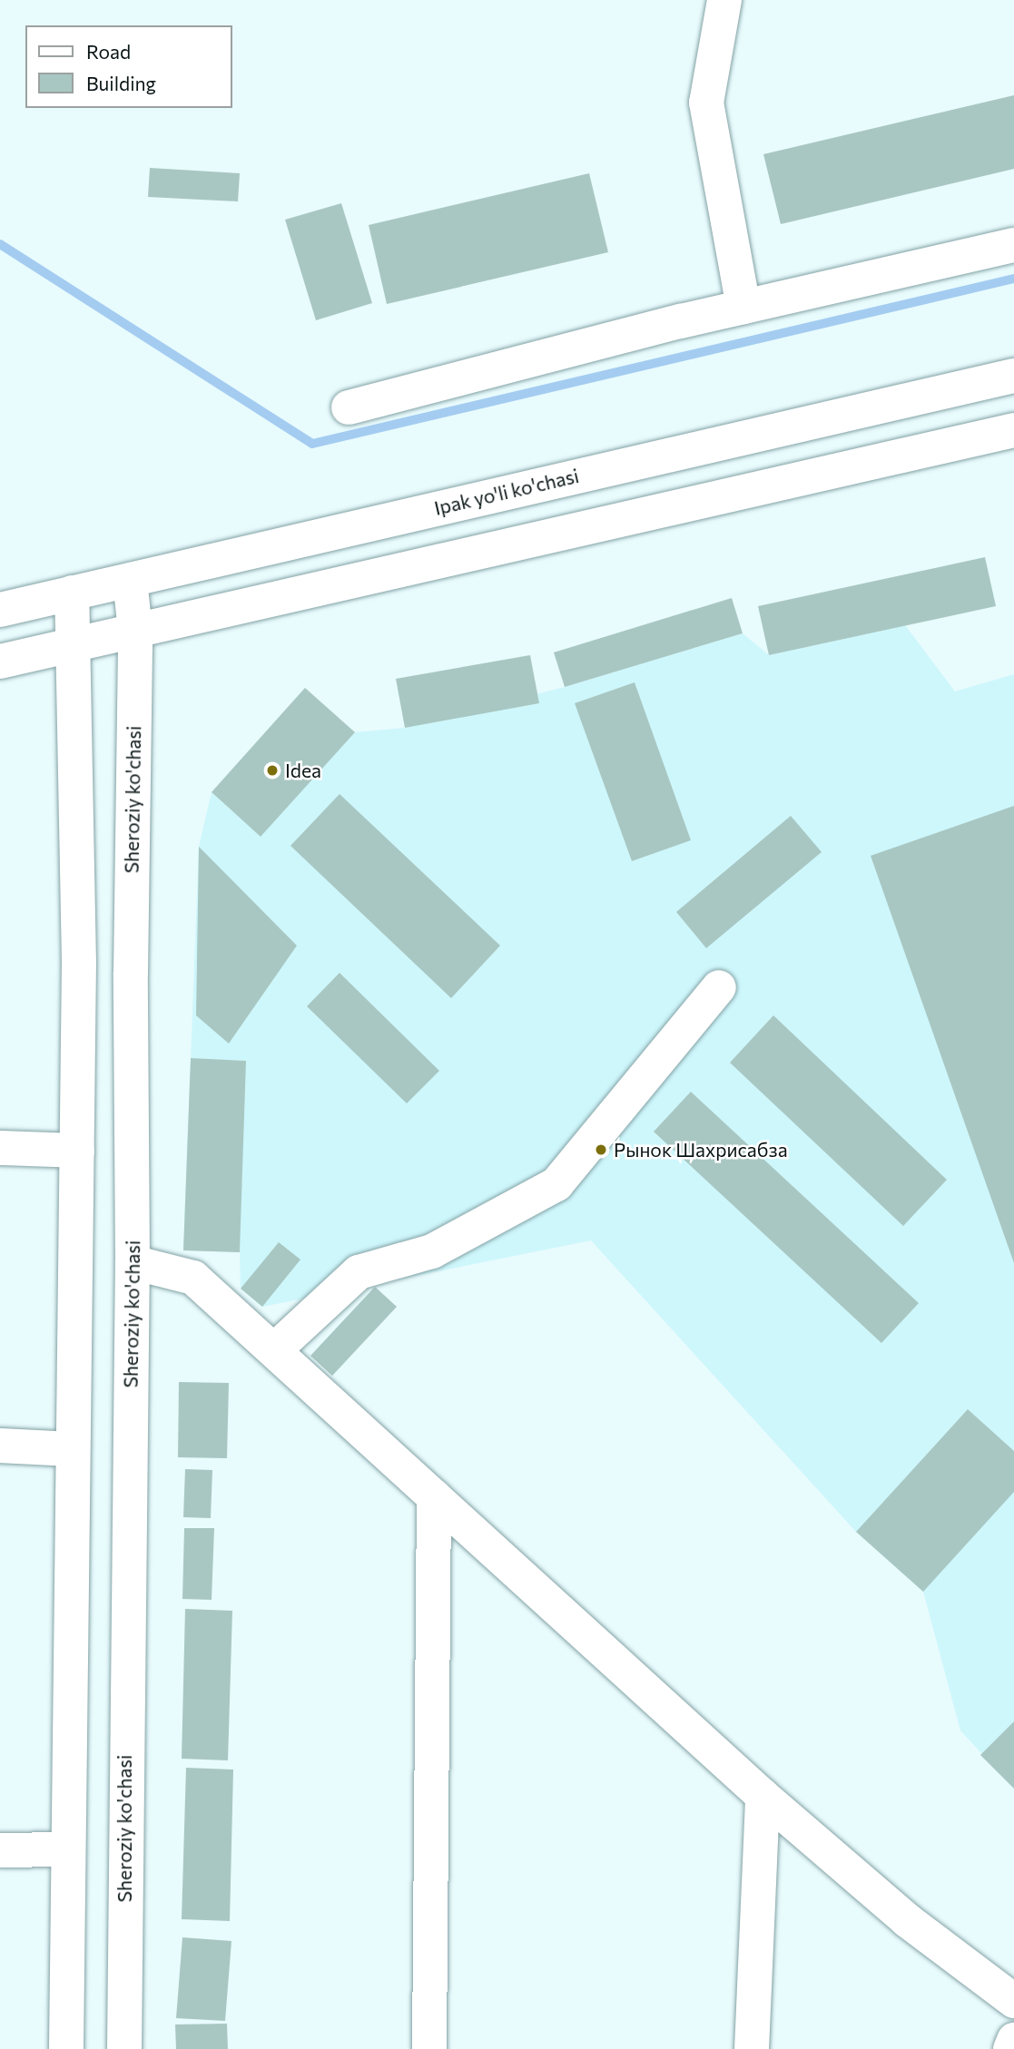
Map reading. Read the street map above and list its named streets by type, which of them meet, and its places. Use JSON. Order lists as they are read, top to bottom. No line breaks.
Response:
{"streets":{"main road":["Ipak yo'li ko'chasi","Sheroziy ko'chasi"]},"crossings":[["Ipak yo'li ko'chasi","Sheroziy ko'chasi"]],"places":["Idea","Рынок Шахрисабза"],"legend":["Road","Building"]}
